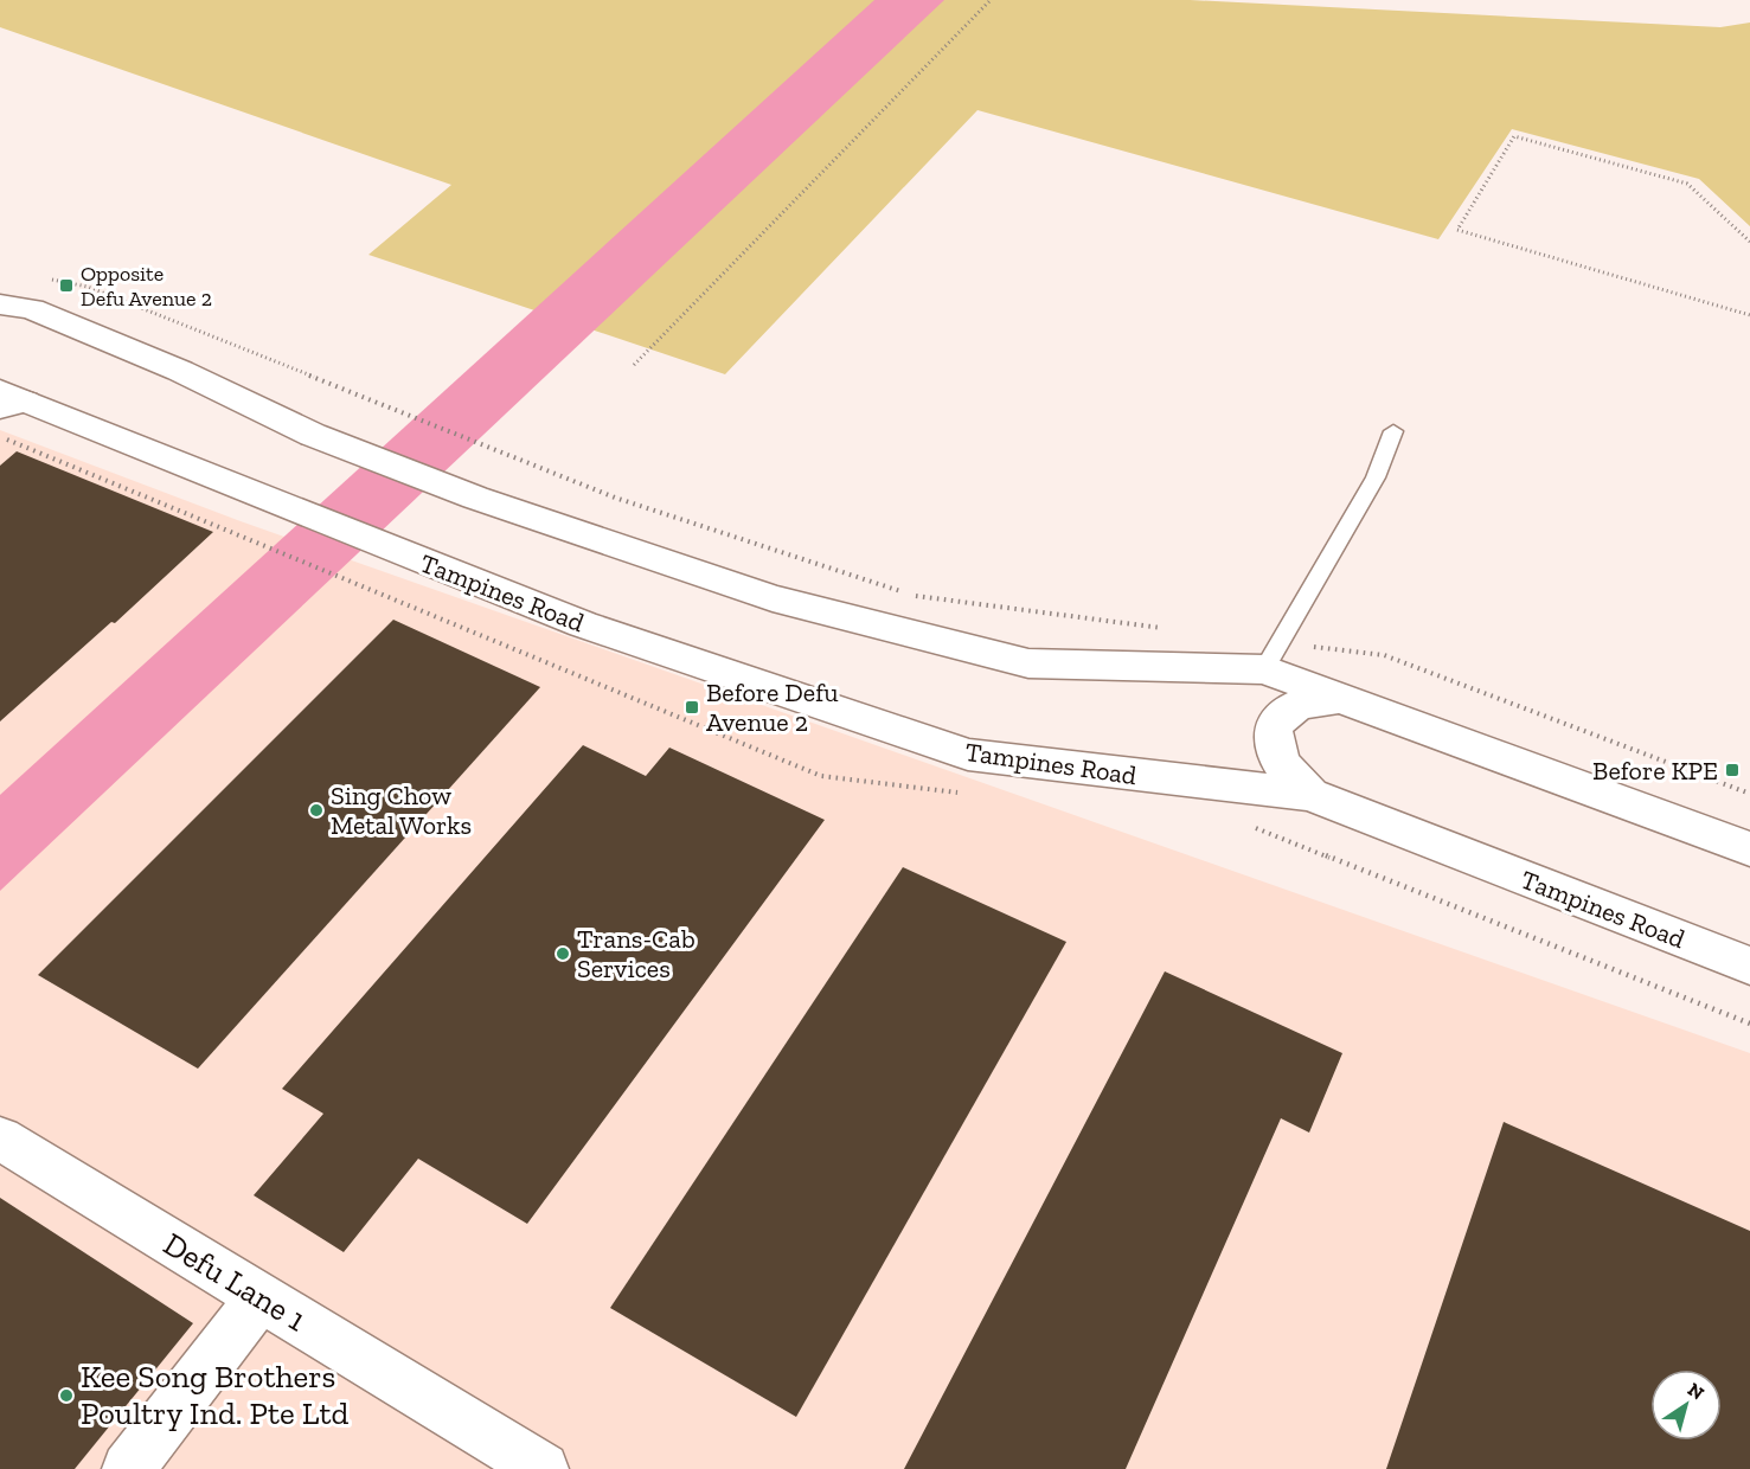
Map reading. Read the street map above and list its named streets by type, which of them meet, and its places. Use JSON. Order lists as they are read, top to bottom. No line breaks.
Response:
{"streets":{"main road":["Tampines Road","Defu Lane 1"]},"places":{"transit":["Opposite Defu Avenue 2","Before Defu Avenue 2","Before KPE"],"other":["Sing Chow Metal Works","Trans-Cab Services","Kee Song Brothers Poultry Ind. Pte Ltd"]},"north":"top right"}
